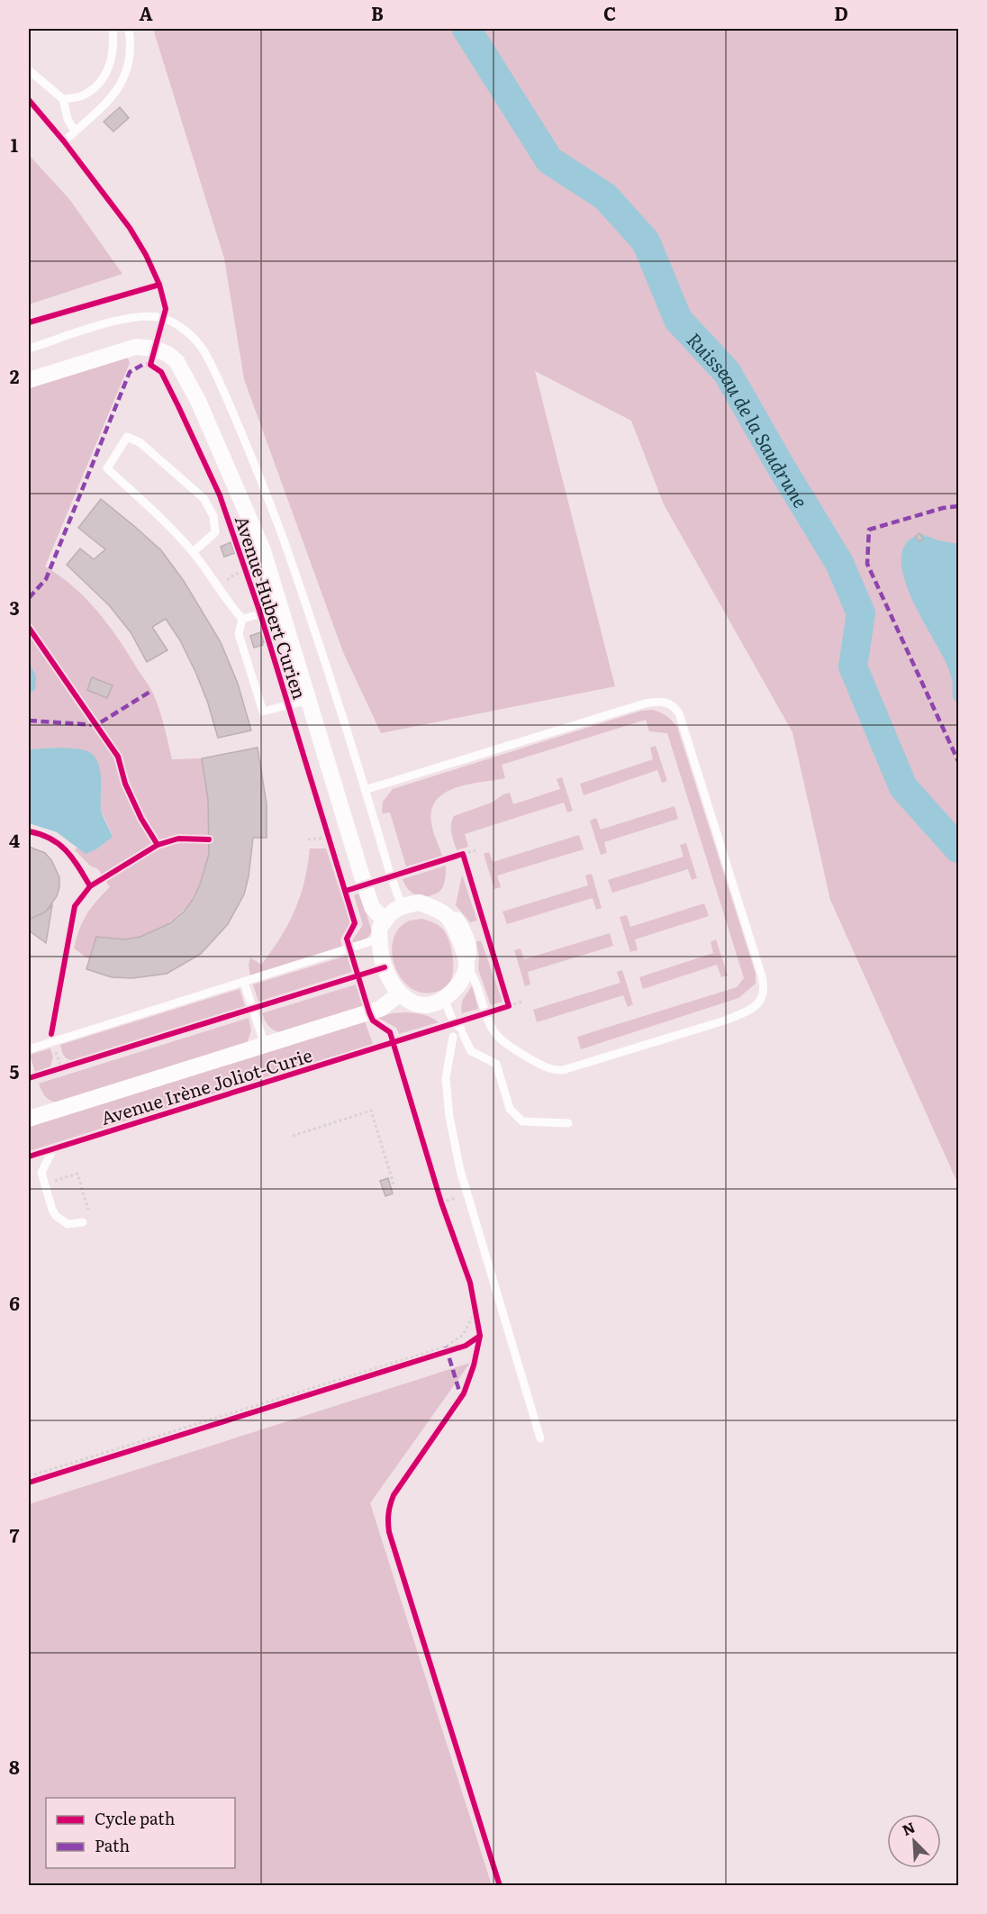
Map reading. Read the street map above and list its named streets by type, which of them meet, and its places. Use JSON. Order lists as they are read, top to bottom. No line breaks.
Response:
{"streets":{"street":["Avenue Hubert Curien","Avenue Irène Joliot-Curie"]},"crossings":[["Avenue Hubert Curien","Avenue Irène Joliot-Curie"]],"water":["Ruisseau de la Saudrune"],"legend":["Cycle path","Path"],"north":"top left","grid":{"columns":["A","B","C","D"],"rows":["1","2","3","4","5","6","7","8"]}}
